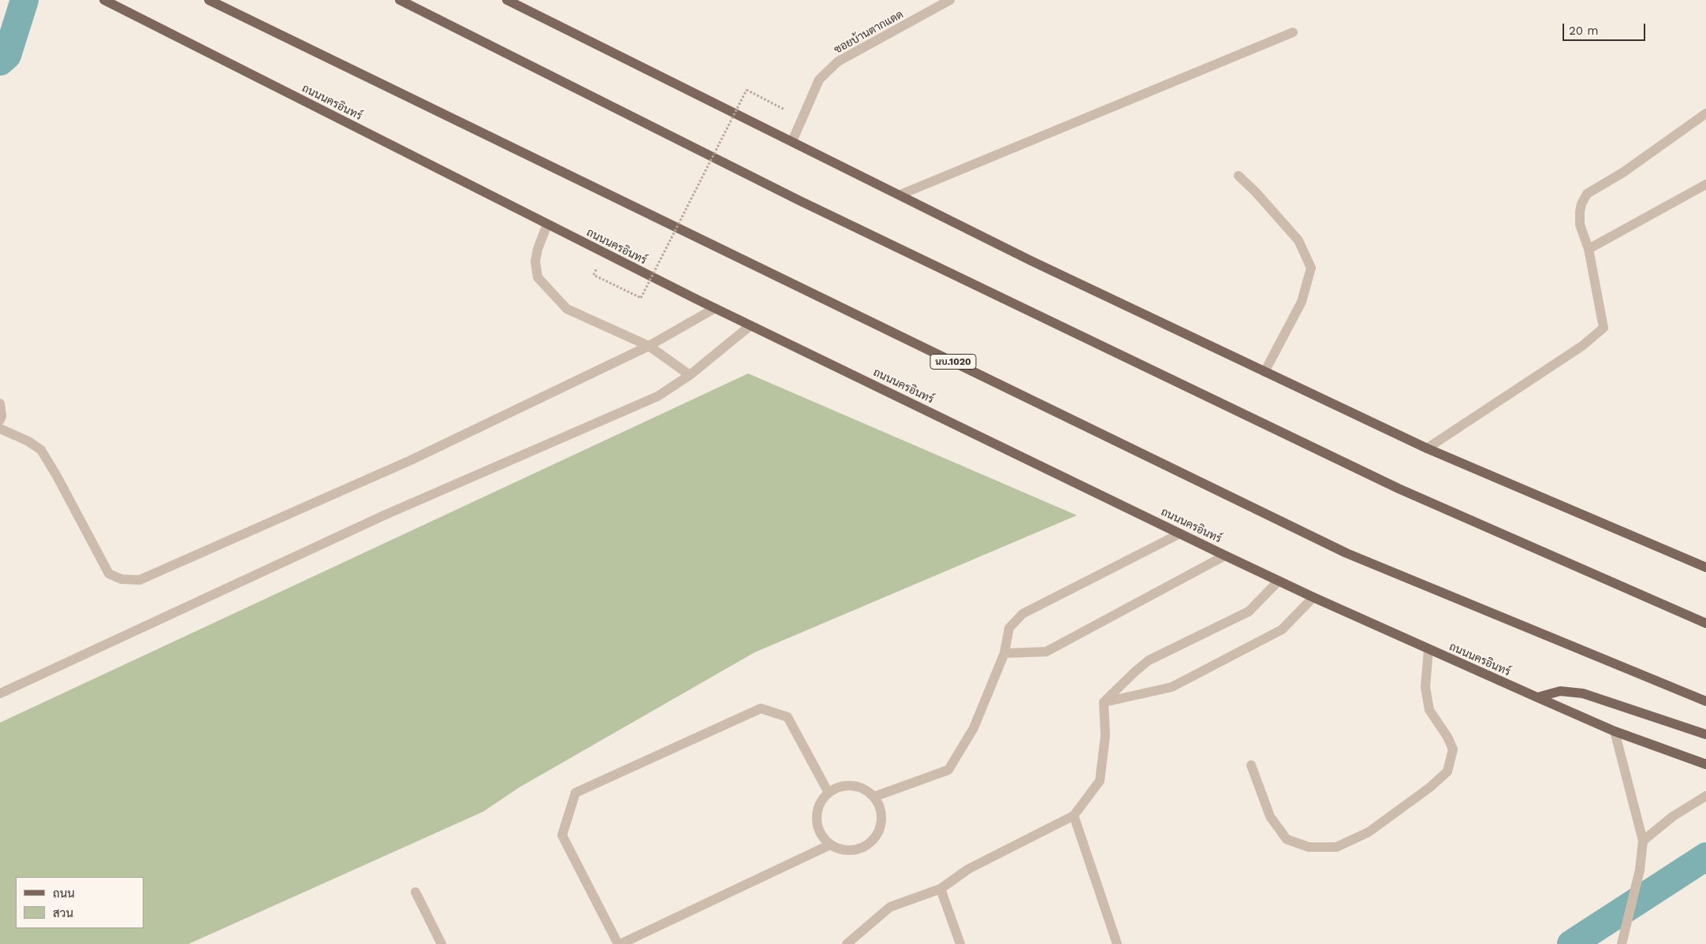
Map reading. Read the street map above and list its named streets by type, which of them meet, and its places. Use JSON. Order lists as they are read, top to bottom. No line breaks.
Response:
{"streets":{"main road":["ถนนนครอินทร์","นบ.1020"],"street":["ซอยบ้านตากแดด"]},"legend":["ถนน","สวน"],"scale_bar":"20 m"}
